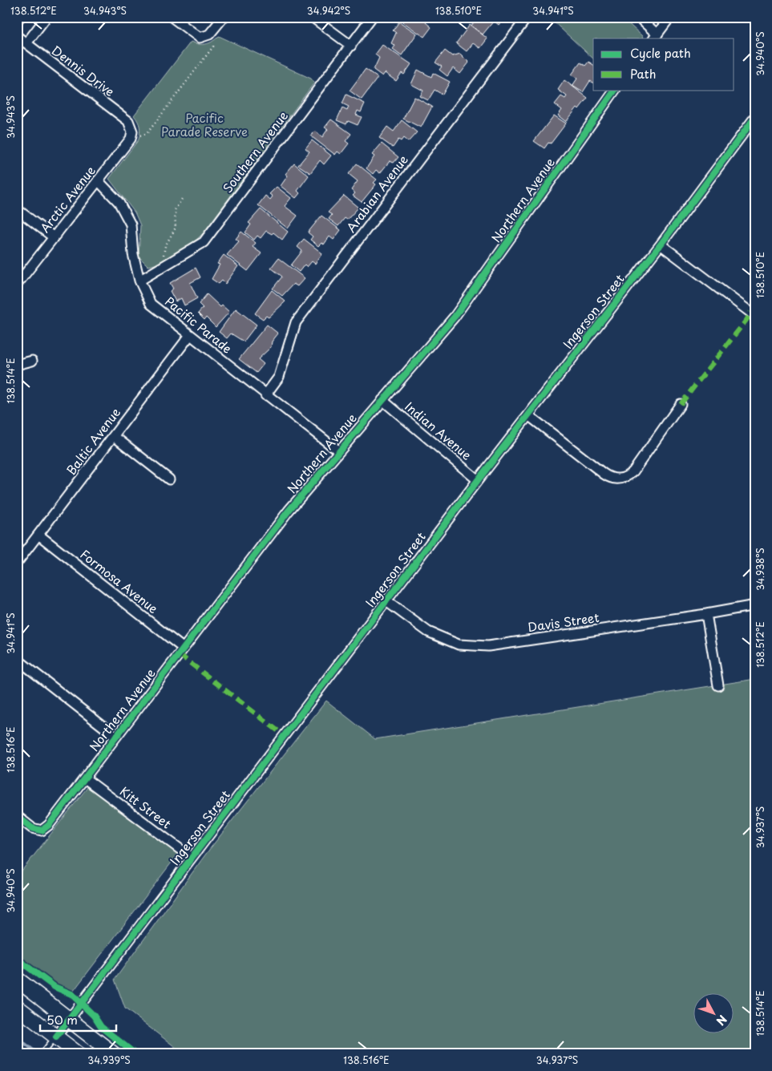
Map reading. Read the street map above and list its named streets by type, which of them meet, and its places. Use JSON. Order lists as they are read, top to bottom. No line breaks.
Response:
{"streets":{"street":["Dennis Drive","Southern Avenue","Arabian Avenue","Arctic Avenue","Northern Avenue","Ingerson Street","Pacific Parade","Indian Avenue","Baltic Avenue","Formosa Avenue","Davis Street","Kitt Street"]},"crossings":[["Dennis Drive","Arctic Avenue"],["Southern Avenue","Pacific Parade"],["Arabian Avenue","Pacific Parade"],["Arctic Avenue","Pacific Parade"],["Northern Avenue","Pacific Parade"],["Northern Avenue","Indian Avenue"],["Northern Avenue","Formosa Avenue"],["Northern Avenue","Kitt Street"],["Ingerson Street","Indian Avenue"],["Ingerson Street","Davis Street"],["Ingerson Street","Kitt Street"],["Pacific Parade","Baltic Avenue"],["Baltic Avenue","Formosa Avenue"]],"parks":["Pacific Parade Reserve"],"legend":["Cycle path","Path"],"scale_bar":"50 m","north":"bottom right","coordinates":["138.512°E","34.943°S","34.942°S","138.510°E","34.941°S","34.940°S","138.514°E","34.938°S","138.516°E","34.937°S","34.939°S"]}
